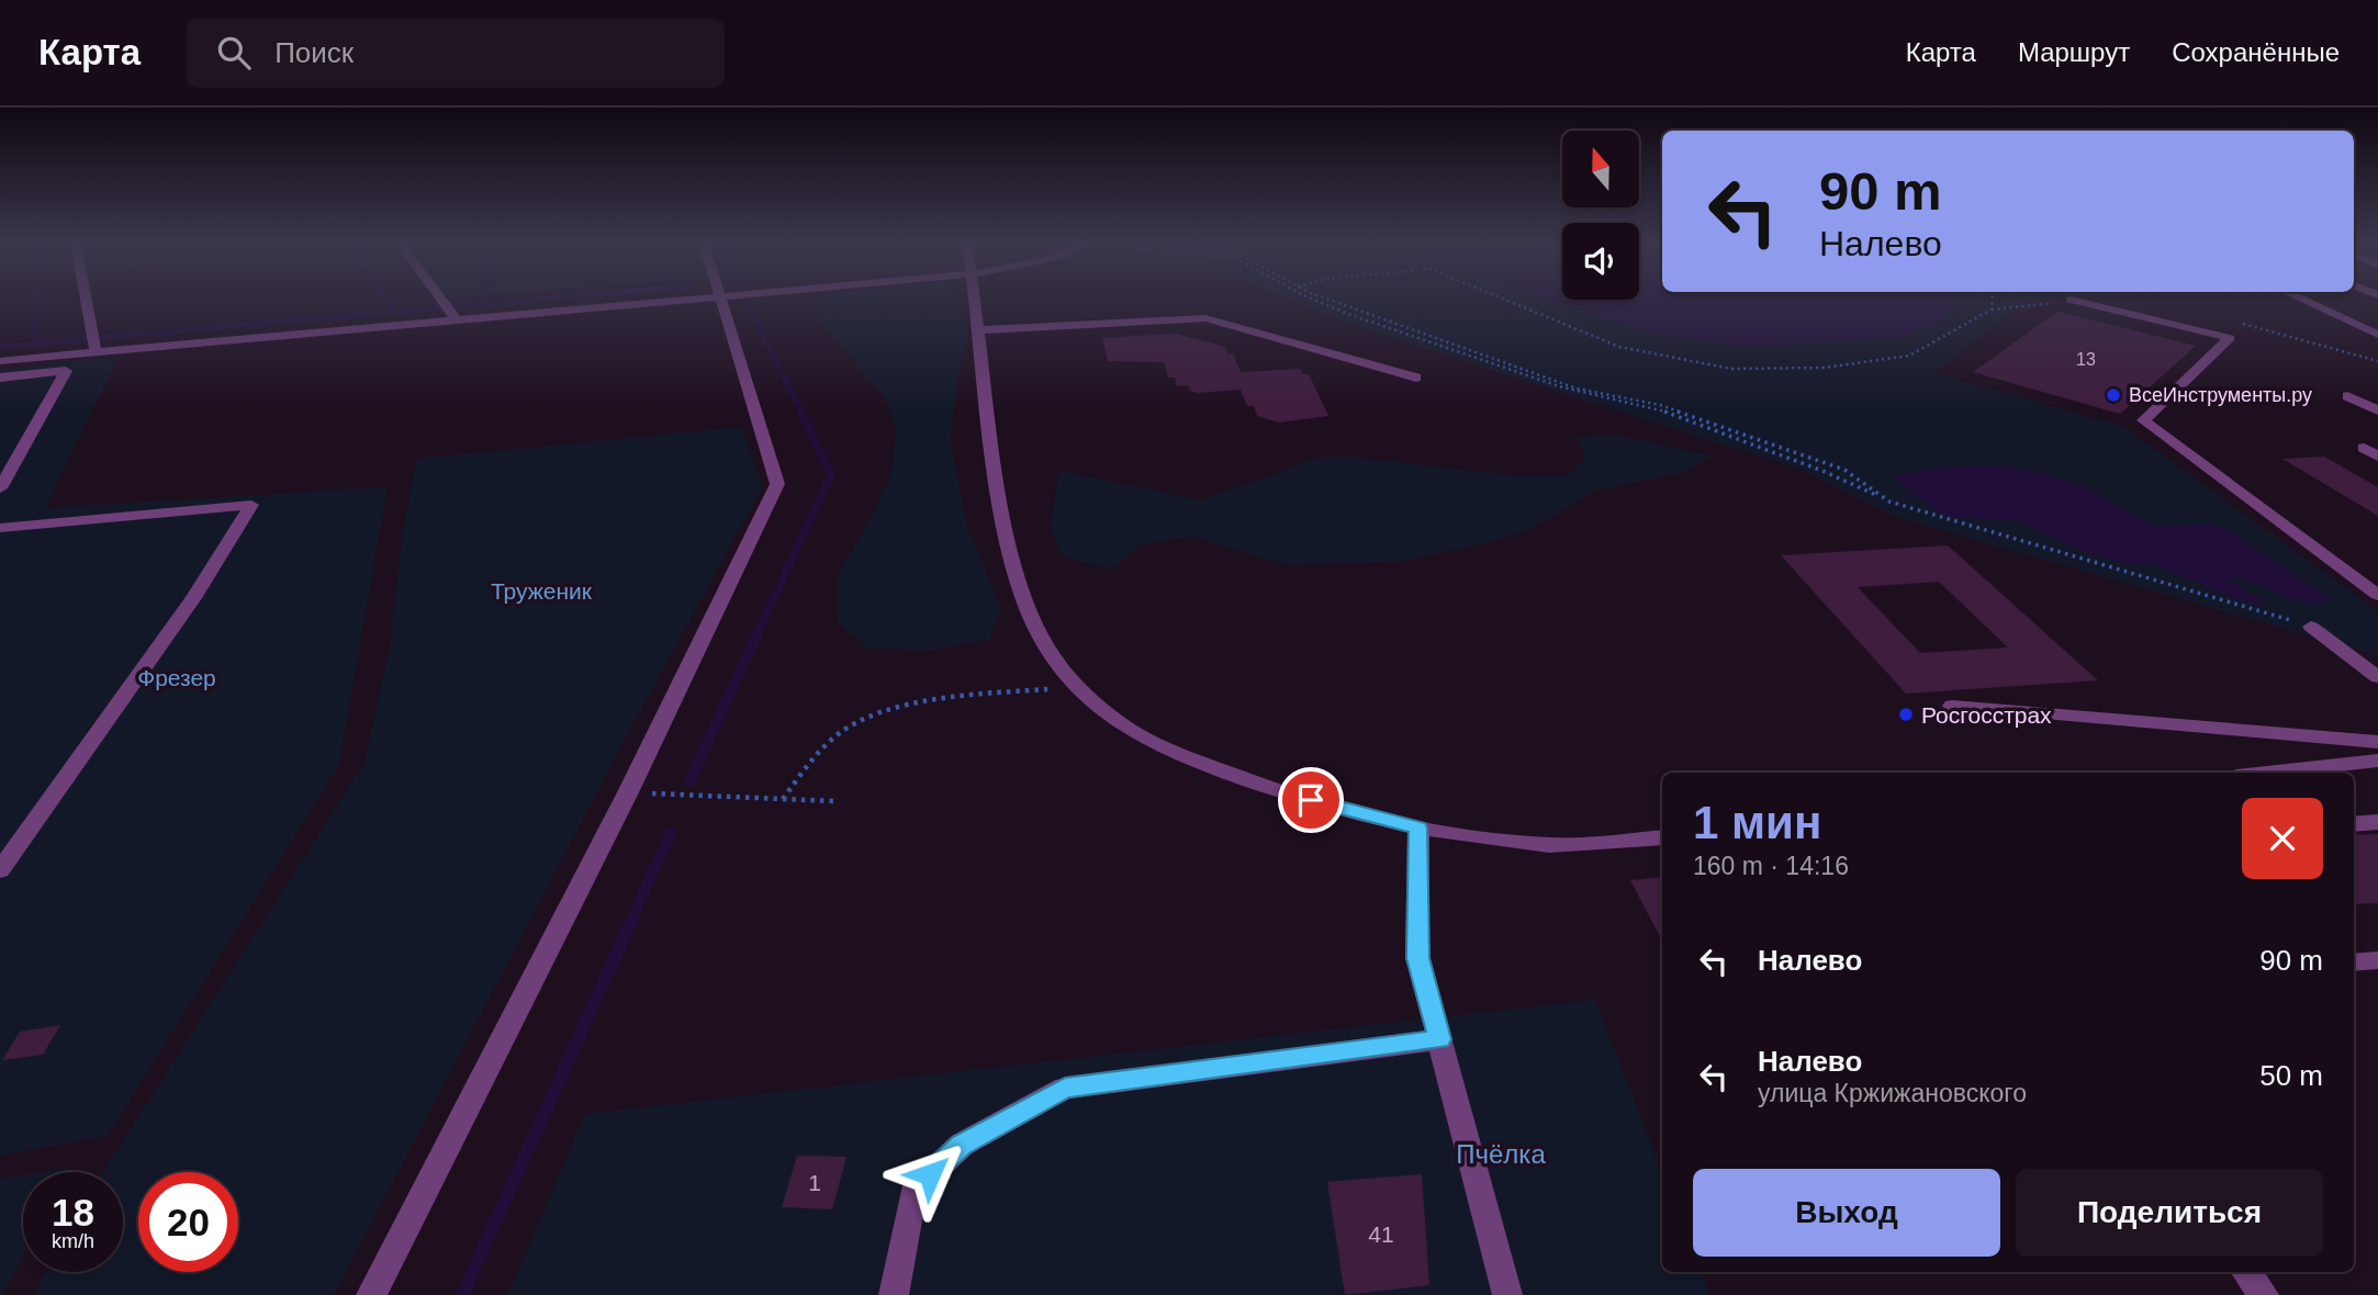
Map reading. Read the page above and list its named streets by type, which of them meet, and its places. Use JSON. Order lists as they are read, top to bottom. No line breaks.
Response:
{"parks":["Труженик","Фрезер","Пчёлка"],"places":["ВсеИнструменты.ру","Росгосстрах"],"house_numbers":["13","1","41"],"north":"top","page":{"header":"Карта","search":"Поиск","nav":["Карта","Маршрут","Сохранённые"],"turn":["90 m","Налево"],"heading":["1 мин","160 m · 14:16"],"list":[{"name":"Налево","value":"90 m"},{"name":"Налево","note":"улица Кржижановского","value":"50 m"}],"buttons":["Выход","Поделиться"],"speed":"18 km/h","limit":"20"}}
